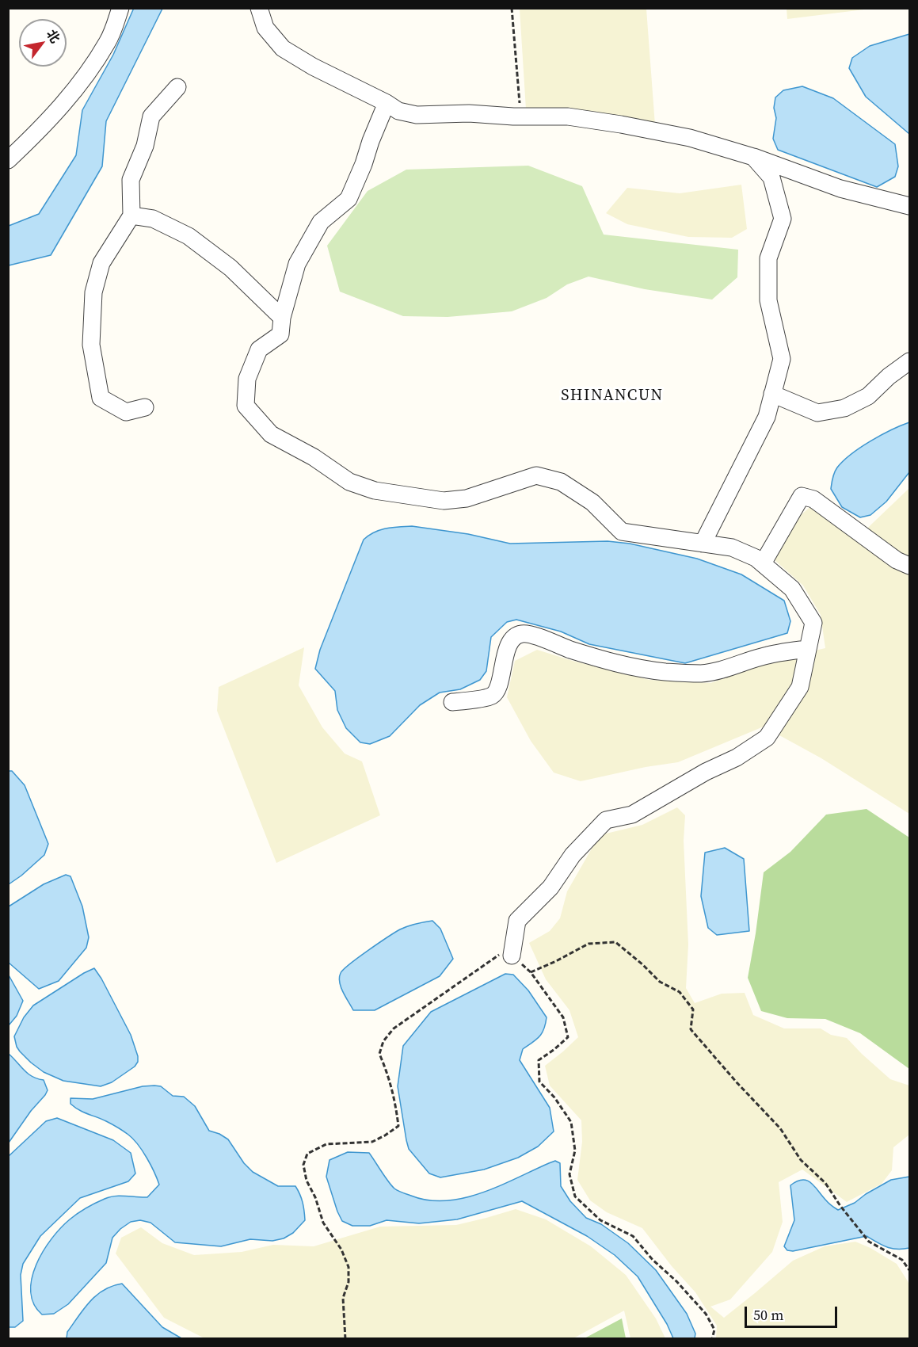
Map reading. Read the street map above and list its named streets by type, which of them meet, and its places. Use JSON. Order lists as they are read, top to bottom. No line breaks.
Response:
{"districts":["SHINANCUN"],"scale_bar":"50 m","north":"top right"}
